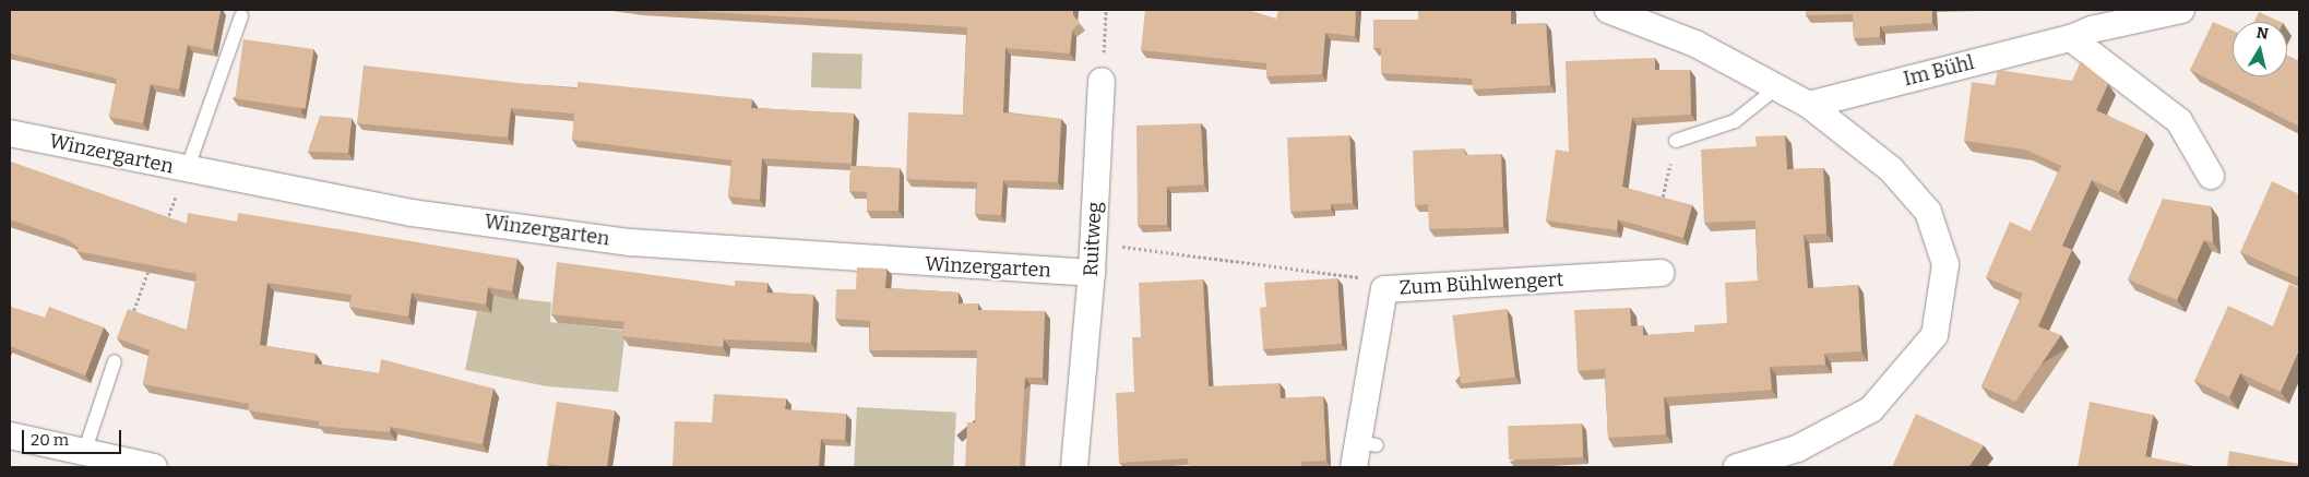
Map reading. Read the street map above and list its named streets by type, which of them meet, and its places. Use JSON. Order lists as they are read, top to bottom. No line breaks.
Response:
{"streets":{"street":["Im Bühl","Winzergarten","Ruitweg","Zum Bühlwengert"]},"crossings":[["Winzergarten","Ruitweg"]],"scale_bar":"20 m","north":"top"}
